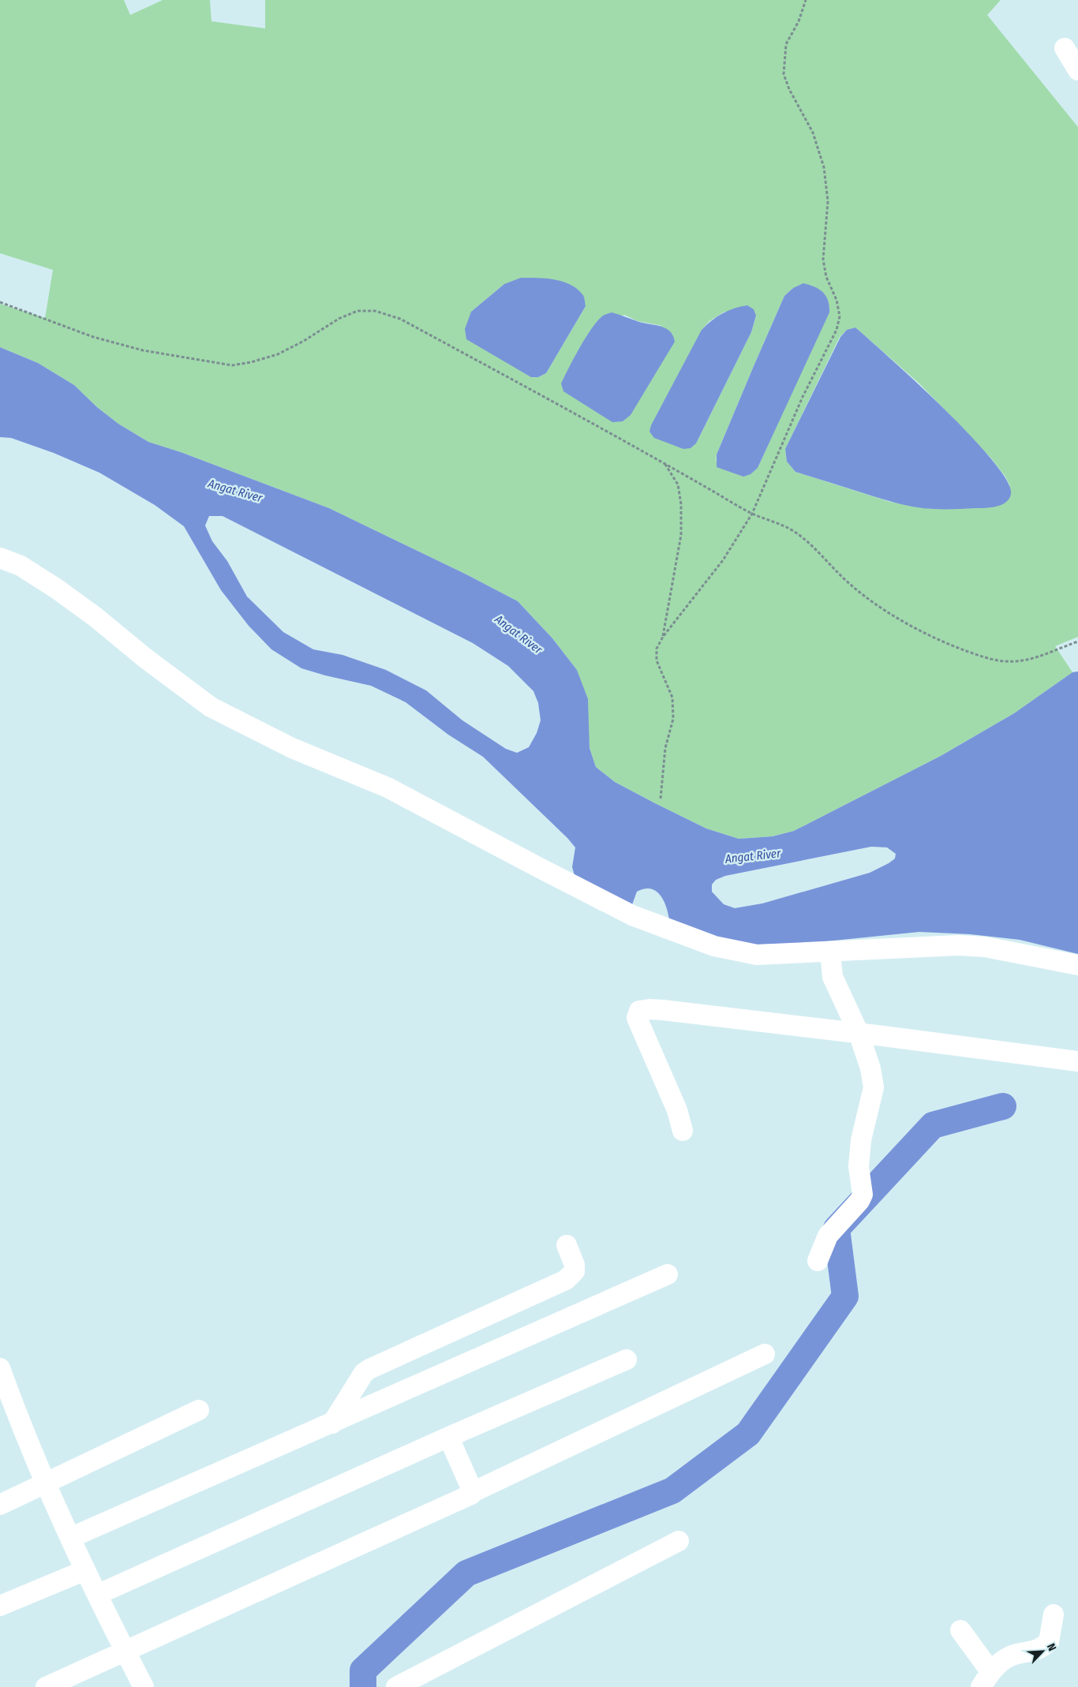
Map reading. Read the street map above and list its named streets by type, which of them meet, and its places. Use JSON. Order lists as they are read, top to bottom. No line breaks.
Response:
{"water":["Angat River"],"north":"top right"}
